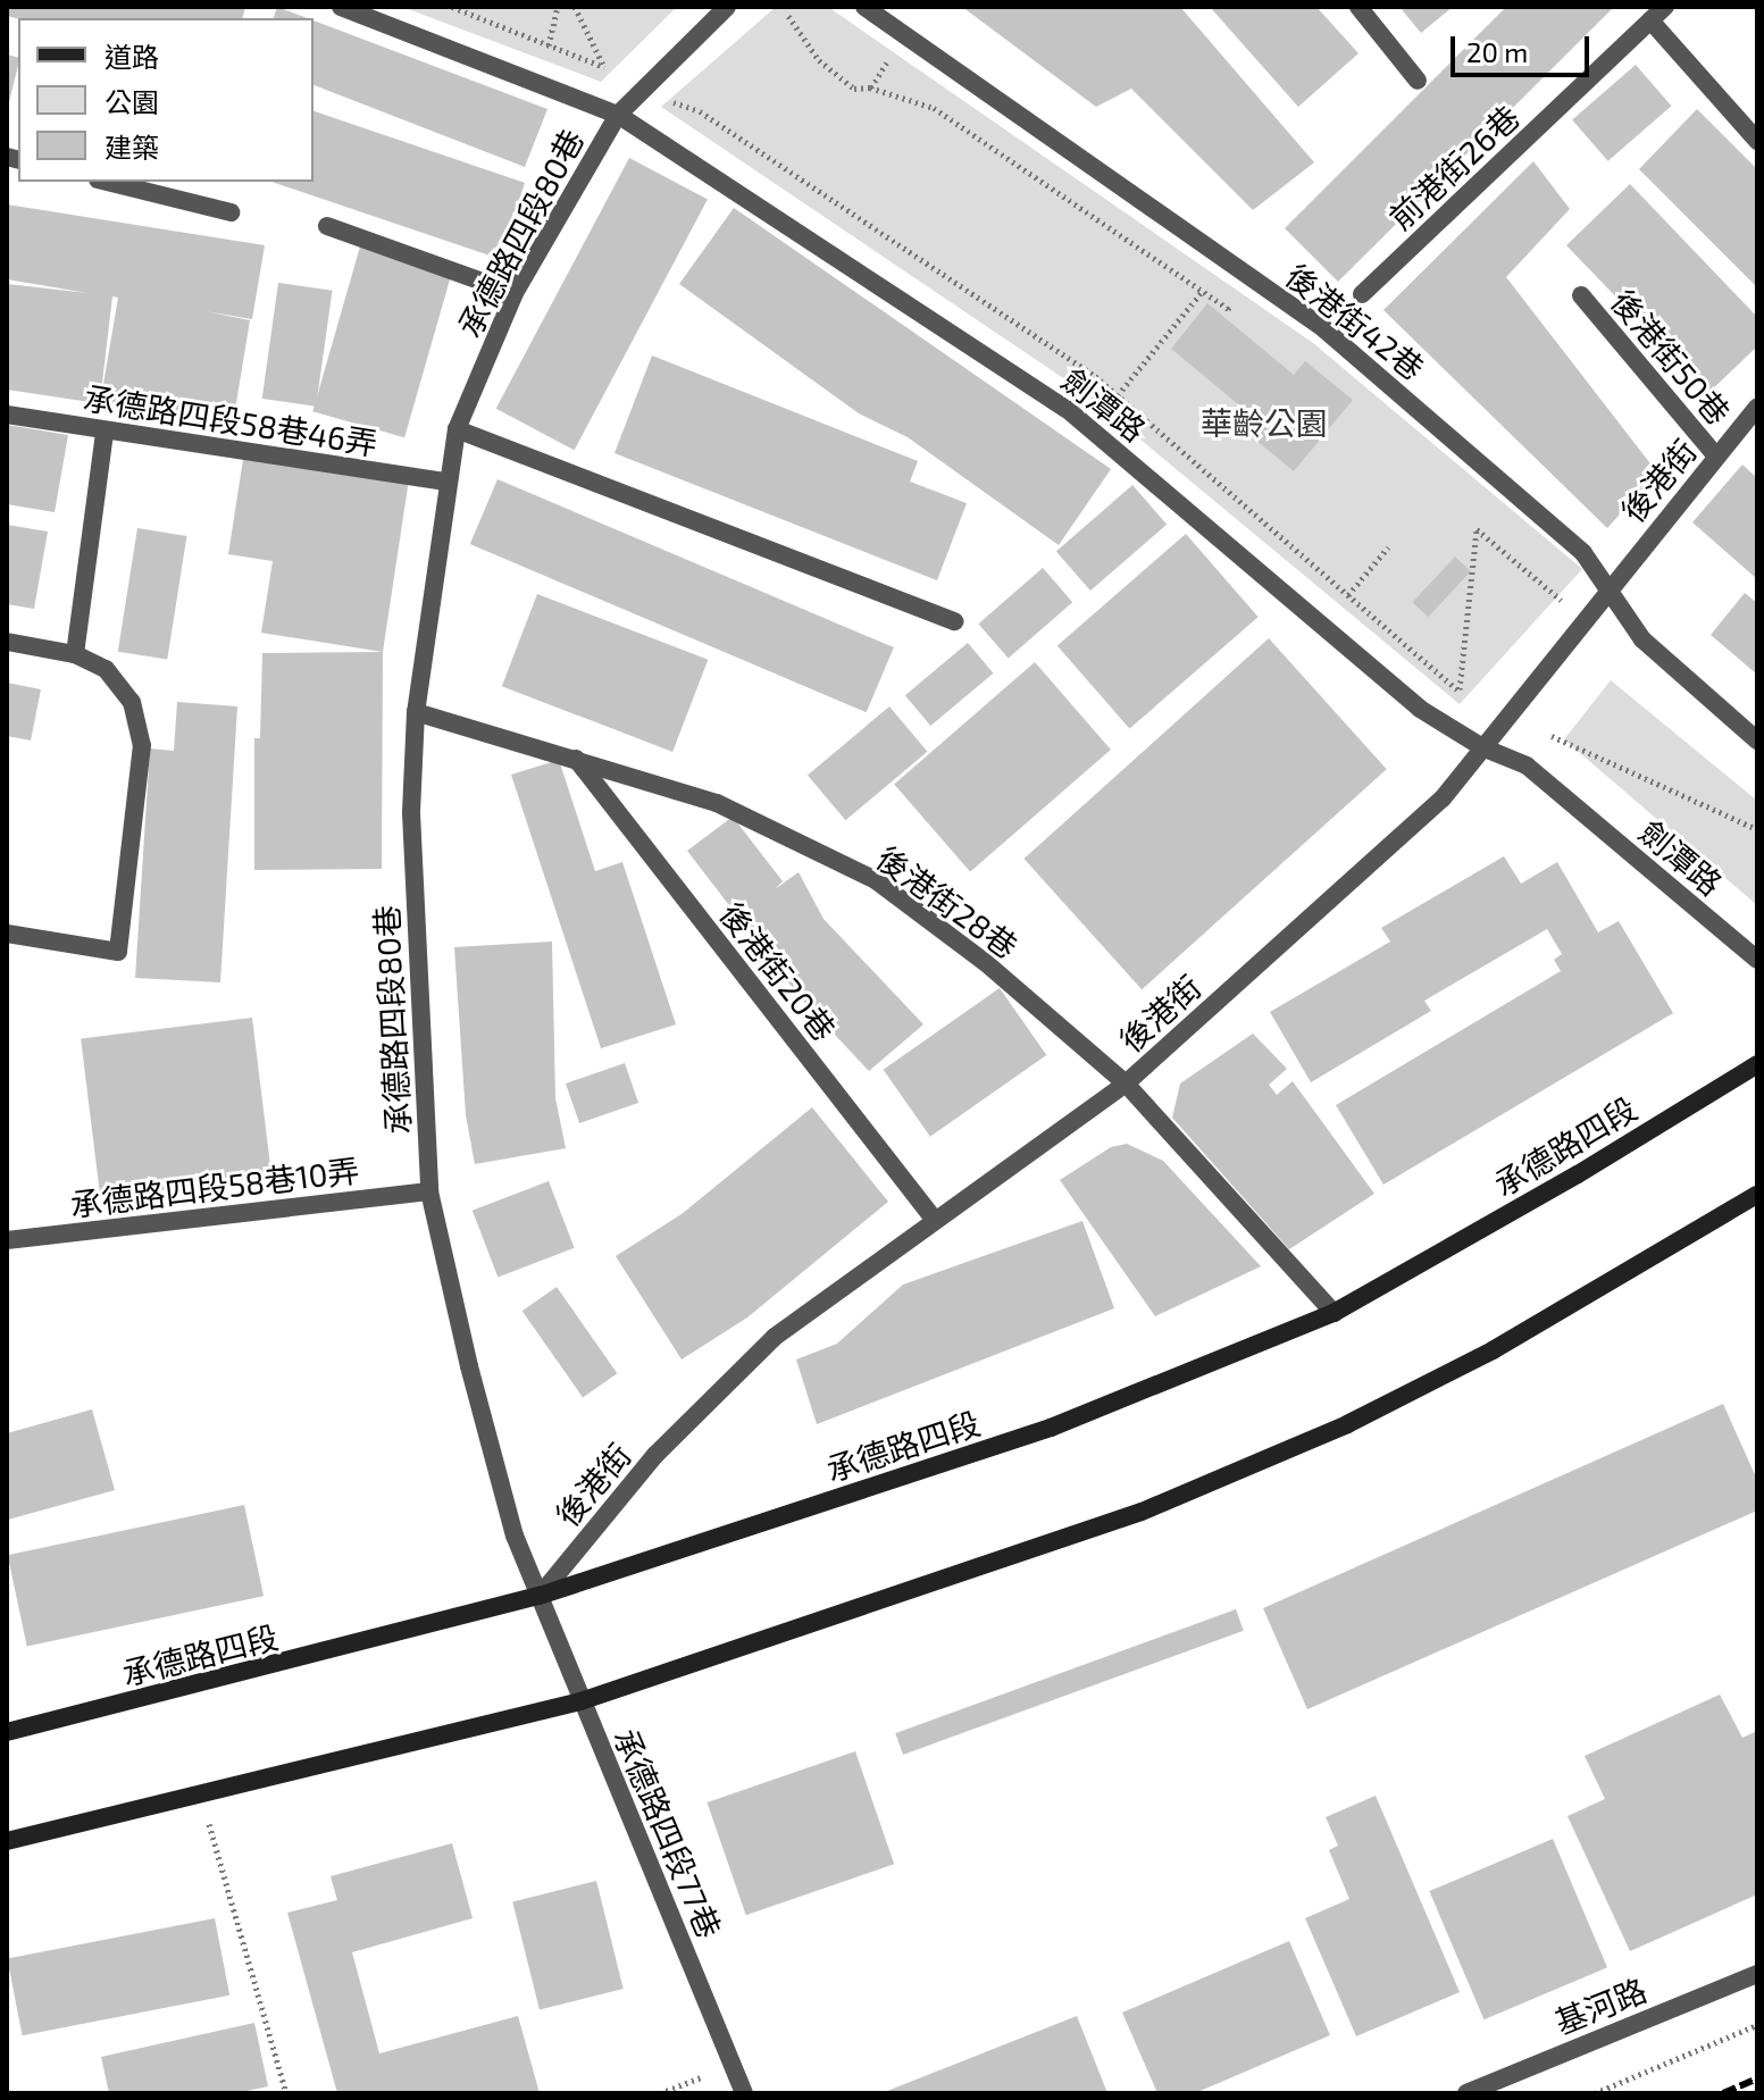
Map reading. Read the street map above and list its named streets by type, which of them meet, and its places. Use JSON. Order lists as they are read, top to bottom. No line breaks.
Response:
{"streets":{"main road":["承德路四段"],"street":["前港街26巷","承德路四段80巷","後港街42巷","後港街50巷","劍潭路","承德路四段58巷46弄","後港街","後港街28巷","後港街20巷","承德路四段58巷10弄","承德路四段77巷","基河路"]},"crossings":[["承德路四段80巷","劍潭路"],["承德路四段80巷","承德路四段58巷46弄"],["承德路四段80巷","後港街"],["承德路四段80巷","後港街28巷"],["承德路四段80巷","承德路四段"],["承德路四段80巷","承德路四段58巷10弄"],["承德路四段80巷","承德路四段77巷"],["後港街42巷","後港街"],["後港街50巷","後港街"],["劍潭路","後港街"],["後港街","後港街28巷"],["後港街","後港街20巷"],["後港街","承德路四段"],["後港街","承德路四段77巷"],["後港街28巷","後港街20巷"],["後港街28巷","承德路四段"],["承德路四段","承德路四段77巷"]],"parks":["華齡公園"],"legend":["道路","公園","建築"],"scale_bar":"20 m"}
